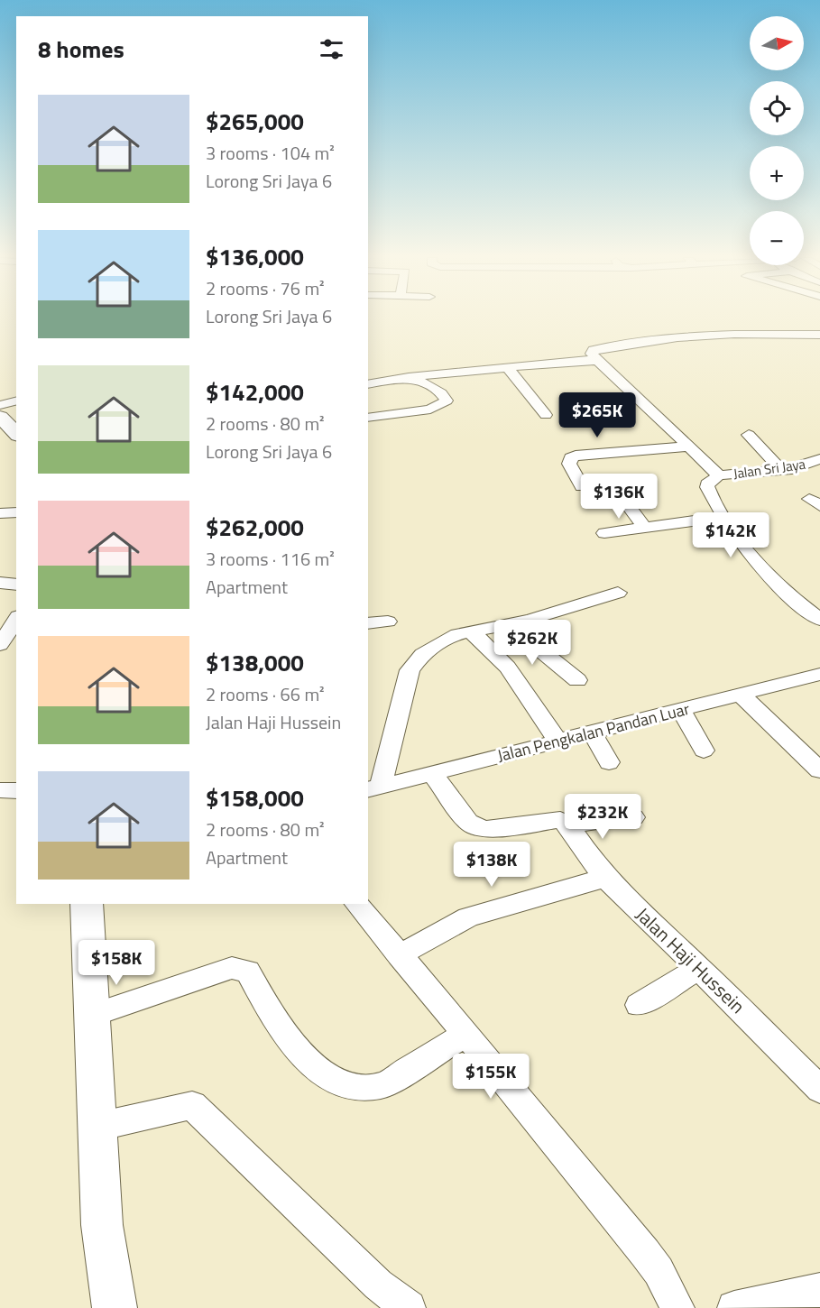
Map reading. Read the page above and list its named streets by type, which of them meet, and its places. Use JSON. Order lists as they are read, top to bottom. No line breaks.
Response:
{"streets":{"street":["Jalan Sri Jaya","Jalan Pengkalan Pandan Luar","Jalan Haji Hussein"]},"north":"right","page":{"map_buttons":["+","−"],"heading":"8 homes","list":[{"name":"$265,000","note":"3 rooms · 104 m² · Lorong Sri Jaya 6"},{"name":"$136,000","note":"2 rooms · 76 m² · Lorong Sri Jaya 6"},{"name":"$142,000","note":"2 rooms · 80 m² · Lorong Sri Jaya 6"},{"name":"$262,000","note":"3 rooms · 116 m² · Apartment"},{"name":"$138,000","note":"2 rooms · 66 m² · Jalan Haji Hussein"},{"name":"$158,000","note":"2 rooms · 80 m² · Apartment"}],"price":["$265K","$136K","$142K","$262K","$232K","$138K","$158K","$155K"]}}
